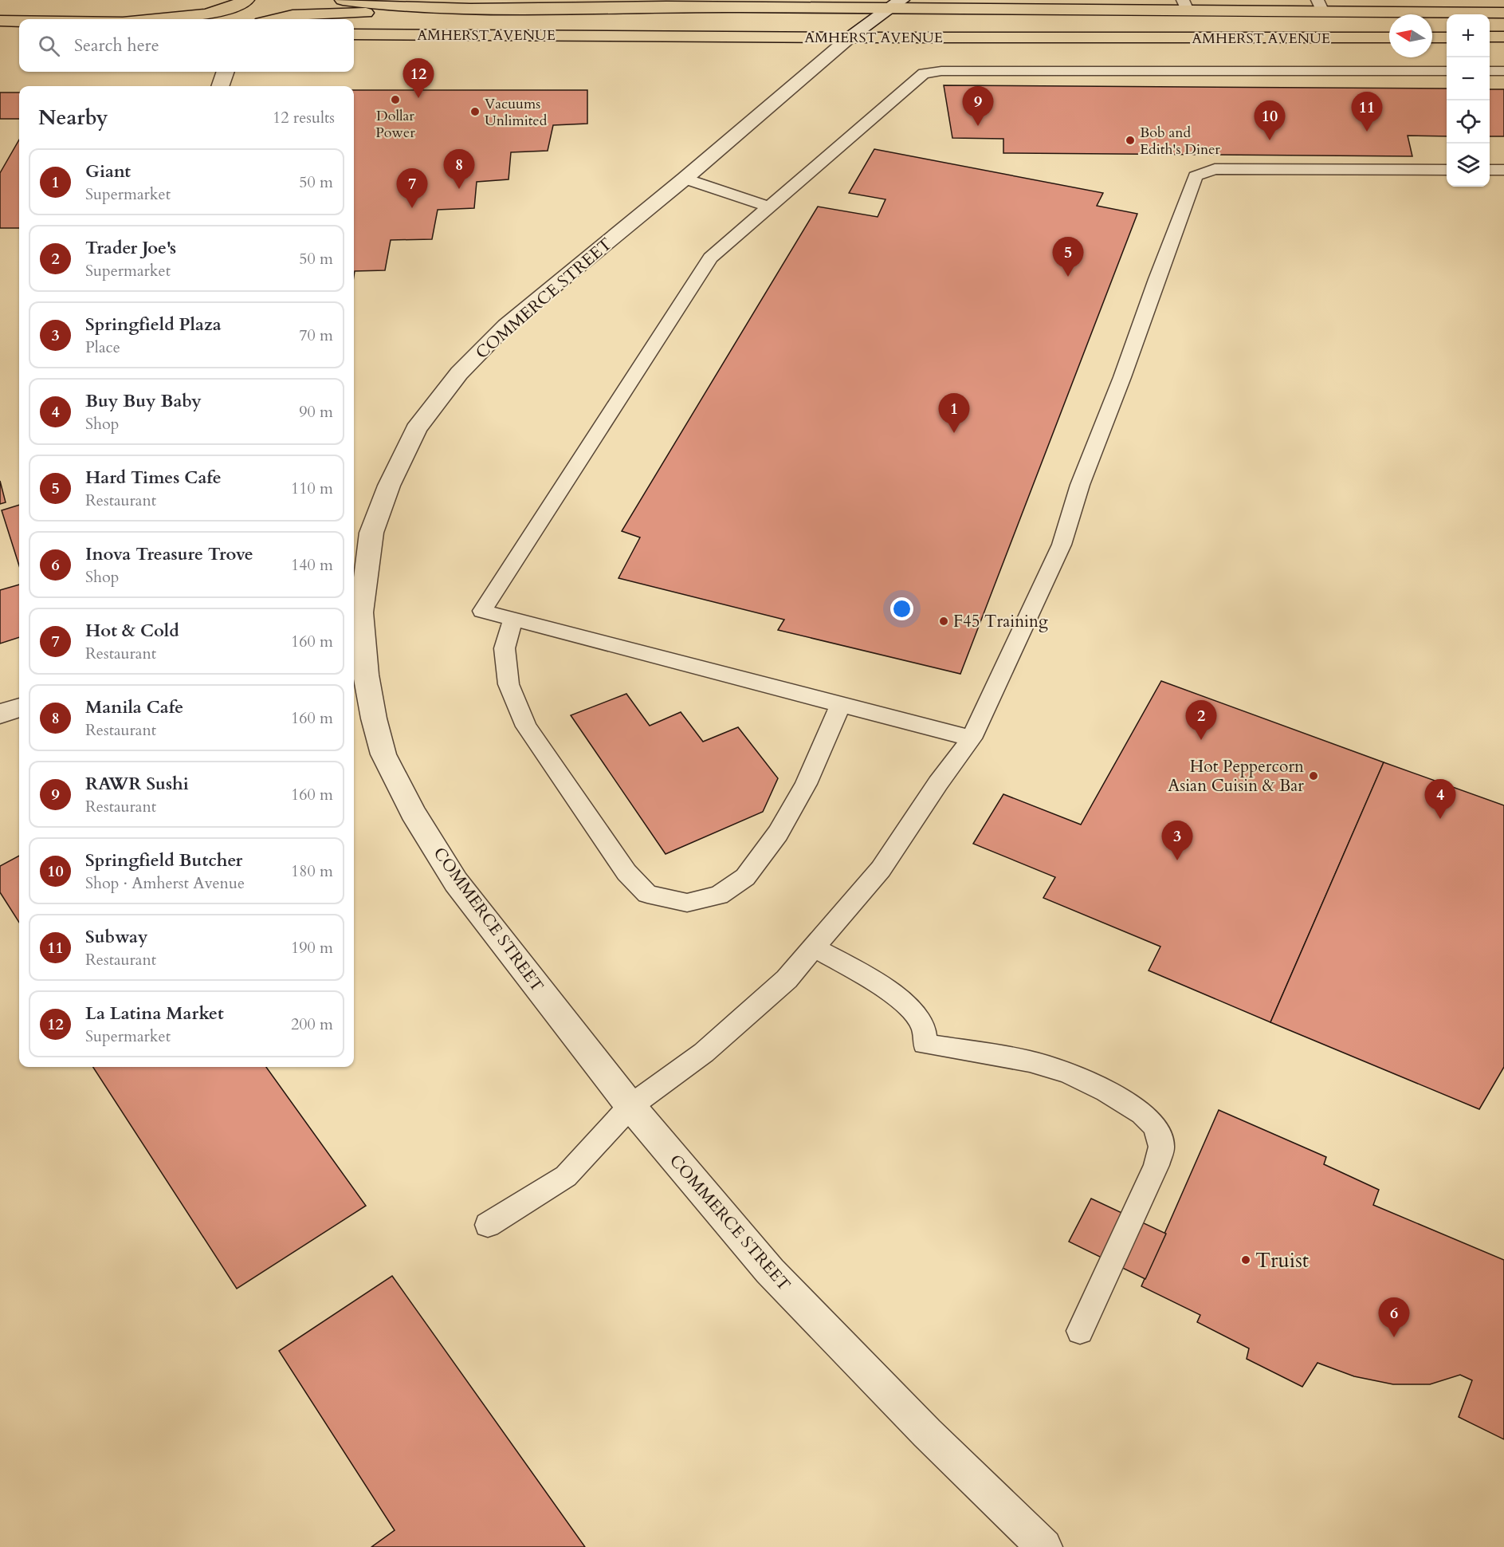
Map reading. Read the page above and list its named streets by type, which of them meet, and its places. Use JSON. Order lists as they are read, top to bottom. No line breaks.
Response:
{"streets":{"main road":["AMHERST AVENUE"],"street":["COMMERCE STREET"]},"crossings":[["AMHERST AVENUE","COMMERCE STREET"]],"places":["Dollar Power","Vacuums Unlimited","Bob and Edith's Diner","F45 Training","Hot Peppercorn Asian Cuisin & Bar","Truist"],"north":"left","page":{"map_buttons":["+","−"],"search":"Search here","pins":["12","9","11","10","8","7","5","1","2","4","3","6"],"heading":["Nearby","12 results"],"list":[{"mark":"1","name":"Giant","note":"Supermarket","value":"50 m"},{"mark":"2","name":"Trader Joe's","note":"Supermarket","value":"50 m"},{"mark":"3","name":"Springfield Plaza","note":"Place","value":"70 m"},{"mark":"4","name":"Buy Buy Baby","note":"Shop","value":"90 m"},{"mark":"5","name":"Hard Times Cafe","note":"Restaurant","value":"110 m"},{"mark":"6","name":"Inova Treasure Trove","note":"Shop","value":"140 m"},{"mark":"7","name":"Hot & Cold","note":"Restaurant","value":"160 m"},{"mark":"8","name":"Manila Cafe","note":"Restaurant","value":"160 m"},{"mark":"9","name":"RAWR Sushi","note":"Restaurant","value":"160 m"},{"mark":"10","name":"Springfield Butcher","note":"Shop · Amherst Avenue","value":"180 m"},{"mark":"11","name":"Subway","note":"Restaurant","value":"190 m"},{"mark":"12","name":"La Latina Market","note":"Supermarket","value":"200 m"}]}}
